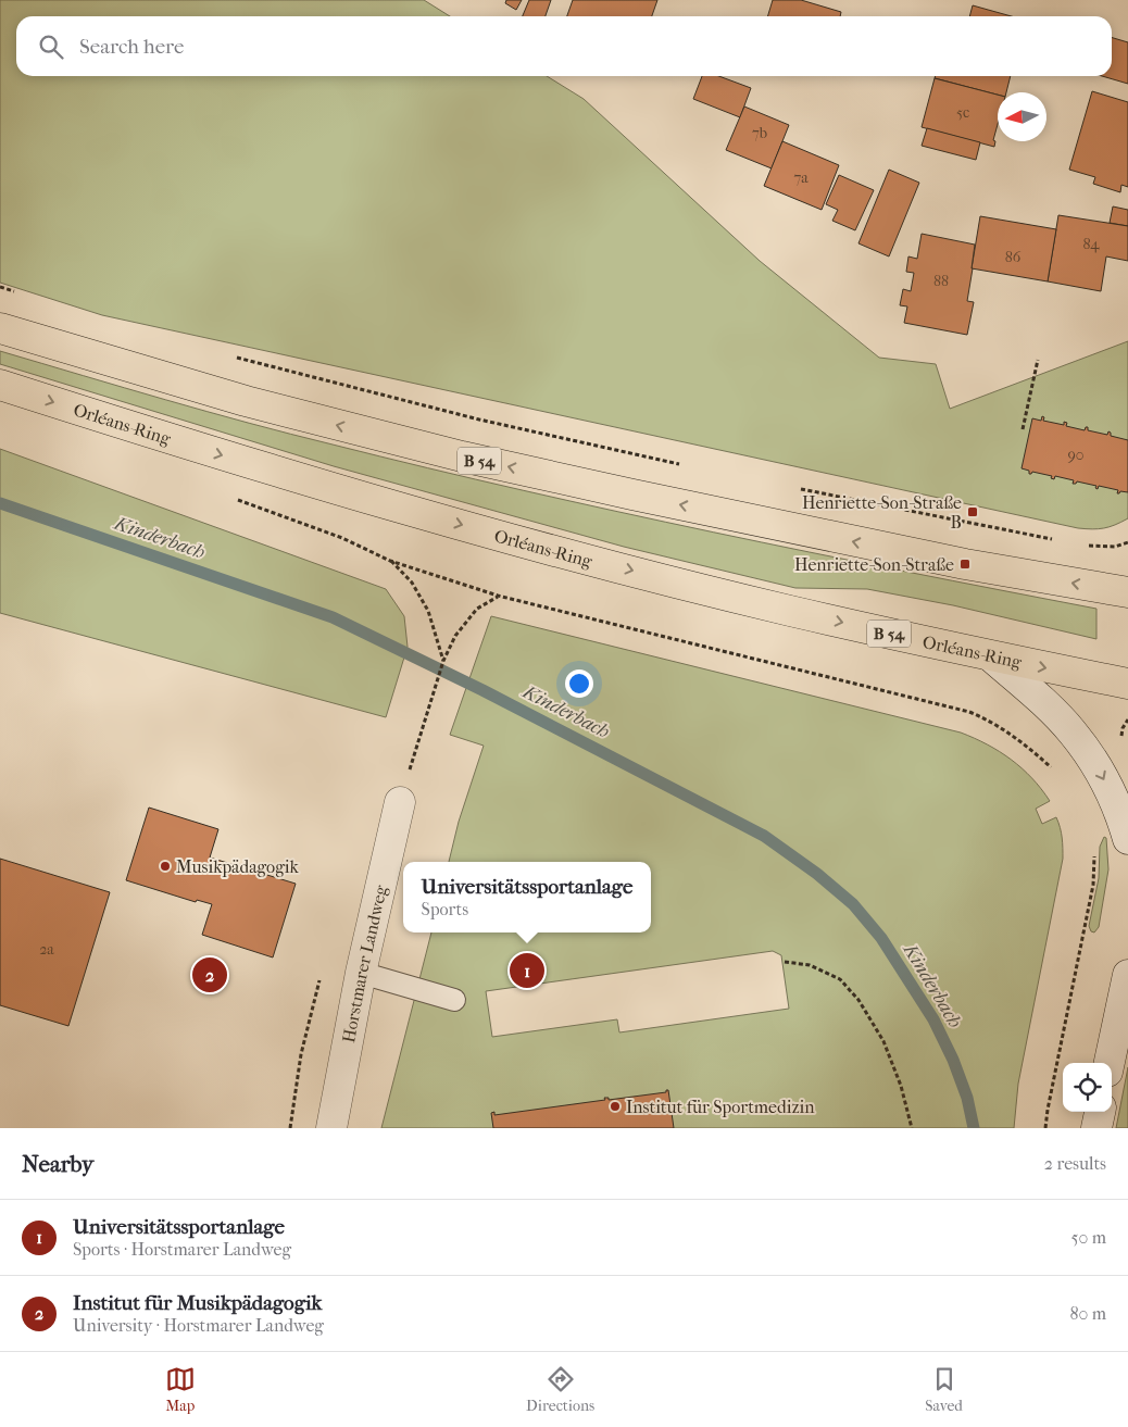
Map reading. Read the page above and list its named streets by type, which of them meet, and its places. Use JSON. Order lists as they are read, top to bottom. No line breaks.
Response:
{"streets":{"main road":["Orléans-Ring","B 54","Horstmarer Landweg"]},"crossings":[["Orléans-Ring","B 54"]],"water":["Kinderbach"],"places":{"transit":["Henriette-Son-Straße B","Henriette-Son-Straße"],"other":["Musikpädagogik","Institut für Sportmedizin"]},"house_numbers":["5c","7b","7a","84","86","88","90","2a"],"north":"left","page":{"search":"Search here","popup":["Universitätssportanlage","Sports"],"pins":["1","2"],"heading":["Nearby","2 results"],"list":[{"mark":"1","name":"Universitätssportanlage","note":"Sports · Horstmarer Landweg","value":"50 m"},{"mark":"2","name":"Institut für Musikpädagogik","note":"University · Horstmarer Landweg","value":"80 m"}],"nav":["Map","Directions","Saved"]}}
